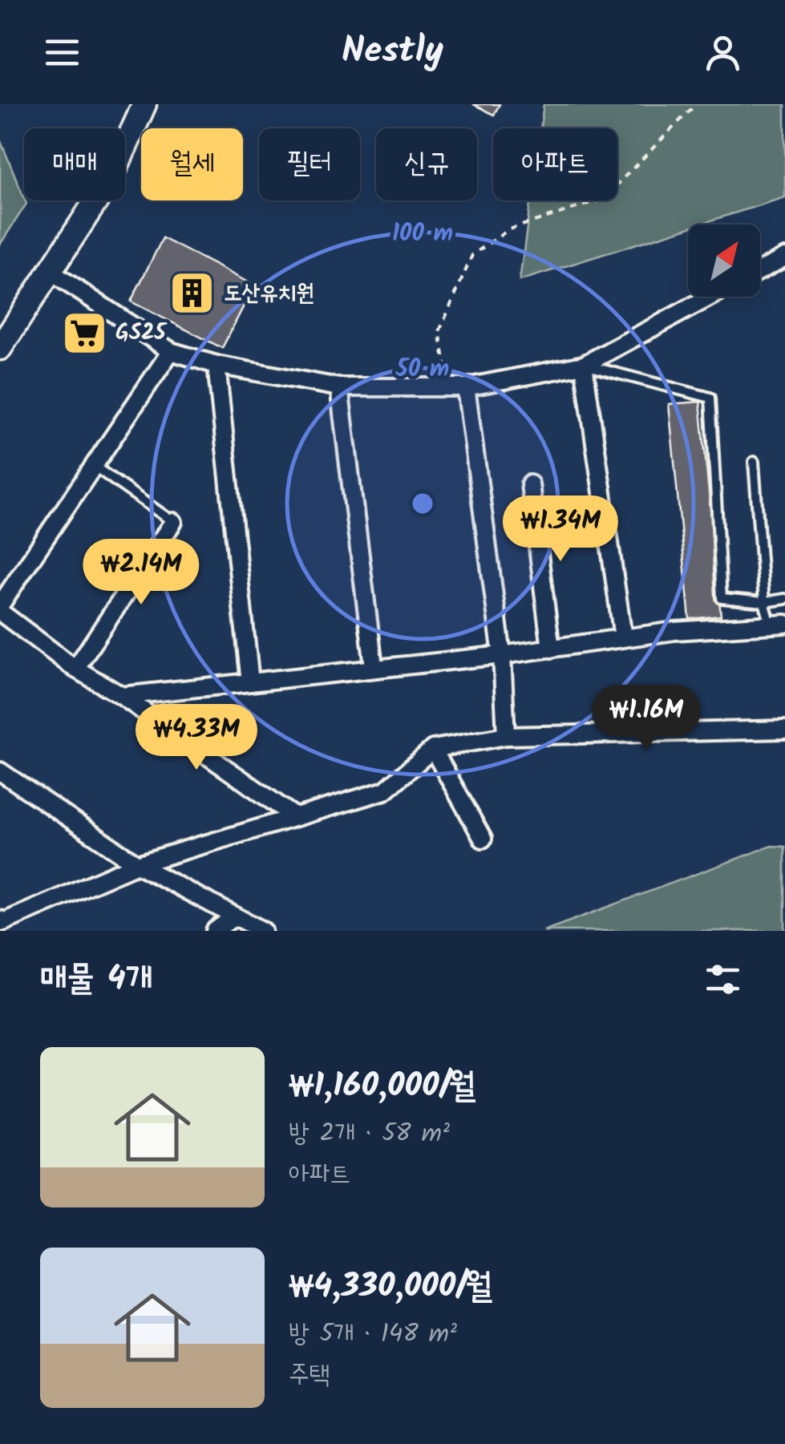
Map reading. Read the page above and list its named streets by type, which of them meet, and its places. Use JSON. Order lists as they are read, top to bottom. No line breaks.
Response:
{"places":{"building":["도산유치원"],"supermarket":["GS25"]},"north":"top right","page":{"header":"Nestly","chip":["매매","월세","필터","신규","아파트"],"price":["₩1.34M","₩2.14M","₩1.16M","₩4.33M"],"heading":"매물 4개","list":[{"name":"₩1,160,000/월","note":"방 2개 · 58 m² · 아파트"},{"name":"₩4,330,000/월","note":"방 5개 · 148 m² · 주택"}]},"rings":["100 m","50 m"]}
